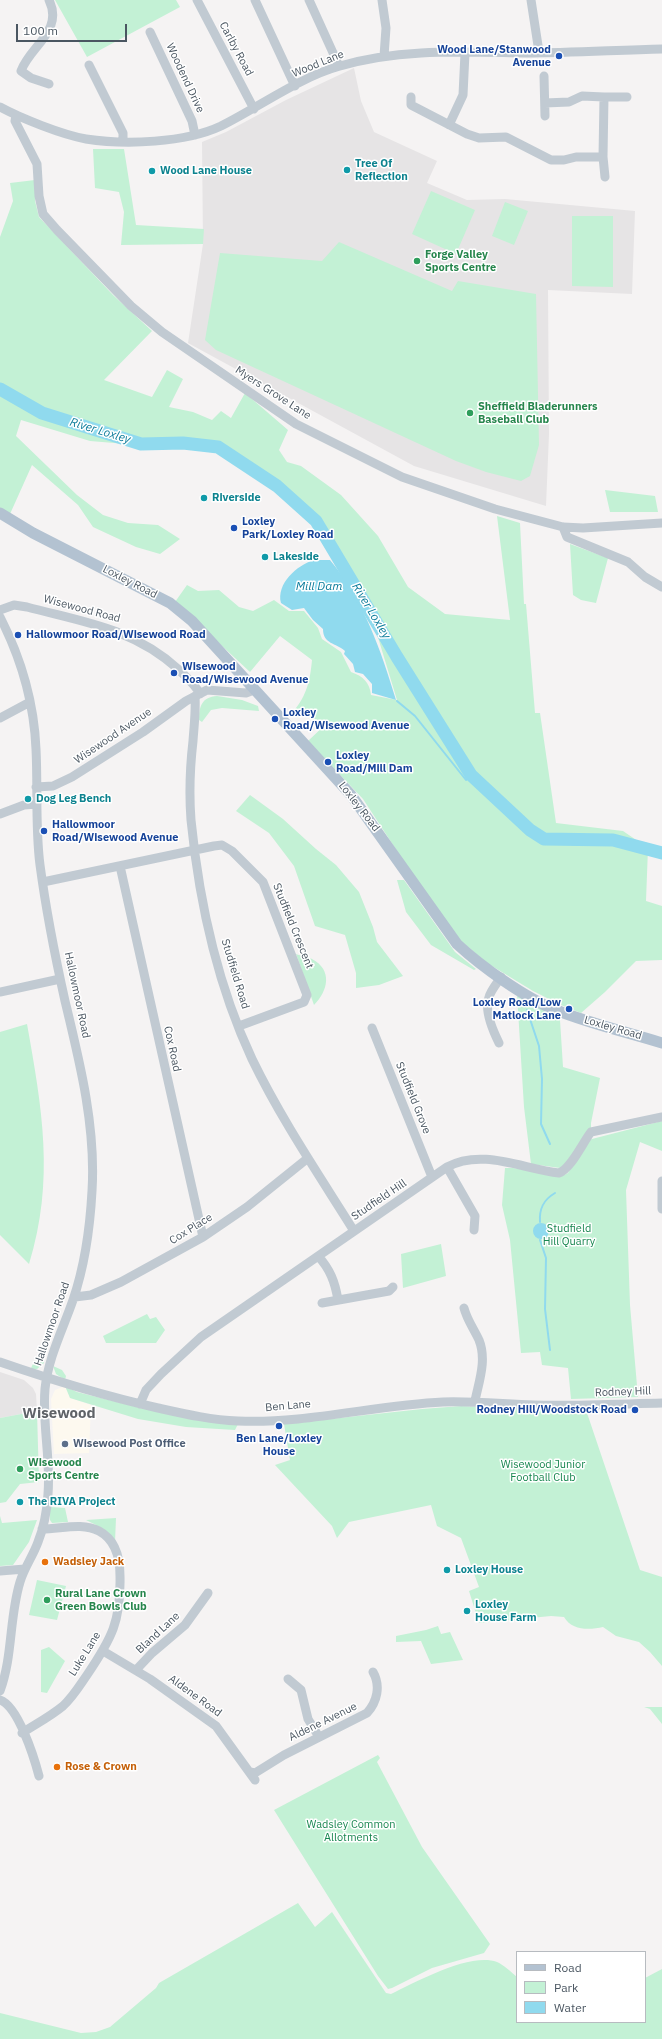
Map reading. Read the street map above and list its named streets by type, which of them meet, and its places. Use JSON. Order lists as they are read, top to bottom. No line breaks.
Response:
{"streets":{"main road":["Loxley Road"],"street":["Carlby Road","Wood Lane","Woodend Drive","Myers Grove Lane","Wisewood Road","Wisewood Avenue","Studfield Crescent","Studfield Road","Hallowmoor Road","Cox Road","Studfield Grove","Studfield Hill","Cox Place","Rodney Hill","Ben Lane","Bland Lane","Luke Lane","Aldene Road","Aldene Avenue"]},"crossings":[["Carlby Road","Wood Lane"],["Wood Lane","Woodend Drive"],["Wood Lane","Myers Grove Lane"],["Wisewood Road","Wisewood Avenue"],["Wisewood Road","Studfield Road"],["Wisewood Avenue","Studfield Road"],["Wisewood Avenue","Hallowmoor Road"],["Studfield Crescent","Studfield Road"],["Studfield Crescent","Hallowmoor Road"],["Studfield Crescent","Cox Road"],["Studfield Road","Studfield Hill"],["Studfield Road","Cox Place"],["Hallowmoor Road","Cox Place"],["Hallowmoor Road","Ben Lane"],["Hallowmoor Road","Luke Lane"],["Cox Road","Cox Place"],["Studfield Grove","Studfield Hill"],["Studfield Hill","Ben Lane"],["Rodney Hill","Ben Lane"],["Bland Lane","Aldene Road"],["Luke Lane","Aldene Road"],["Aldene Road","Aldene Avenue"]],"districts":["Wisewood"],"water":["River Loxley","Mill Dam"],"parks":["Studfield Hill Quarry","Wisewood Junior Football Club","Wadsley Common Allotments"],"places":["Wood Lane/Stanwood Avenue","Tree Of Reflection","Wood Lane House","Forge Valley Sports Centre","Sheffield Bladerunners Baseball Club","Riverside","Loxley Park/Loxley Road","Lakeside","Hallowmoor Road/Wisewood Road","Wisewood Road/Wisewood Avenue","Loxley Road/Wisewood Avenue","Loxley Road/Mill Dam","Dog Leg Bench","Hallowmoor Road/Wisewood Avenue","Loxley Road/Low Matlock Lane","Rodney Hill/Woodstock Road","Ben Lane/Loxley House","Wisewood Post Office","Wisewood Sports Centre","The RIVA Project","Wadsley Jack","Loxley House","Rural Lane Crown Green Bowls Club","Loxley House Farm","Rose & Crown"],"legend":["Road","Park","Water"],"scale_bar":"100 m"}
